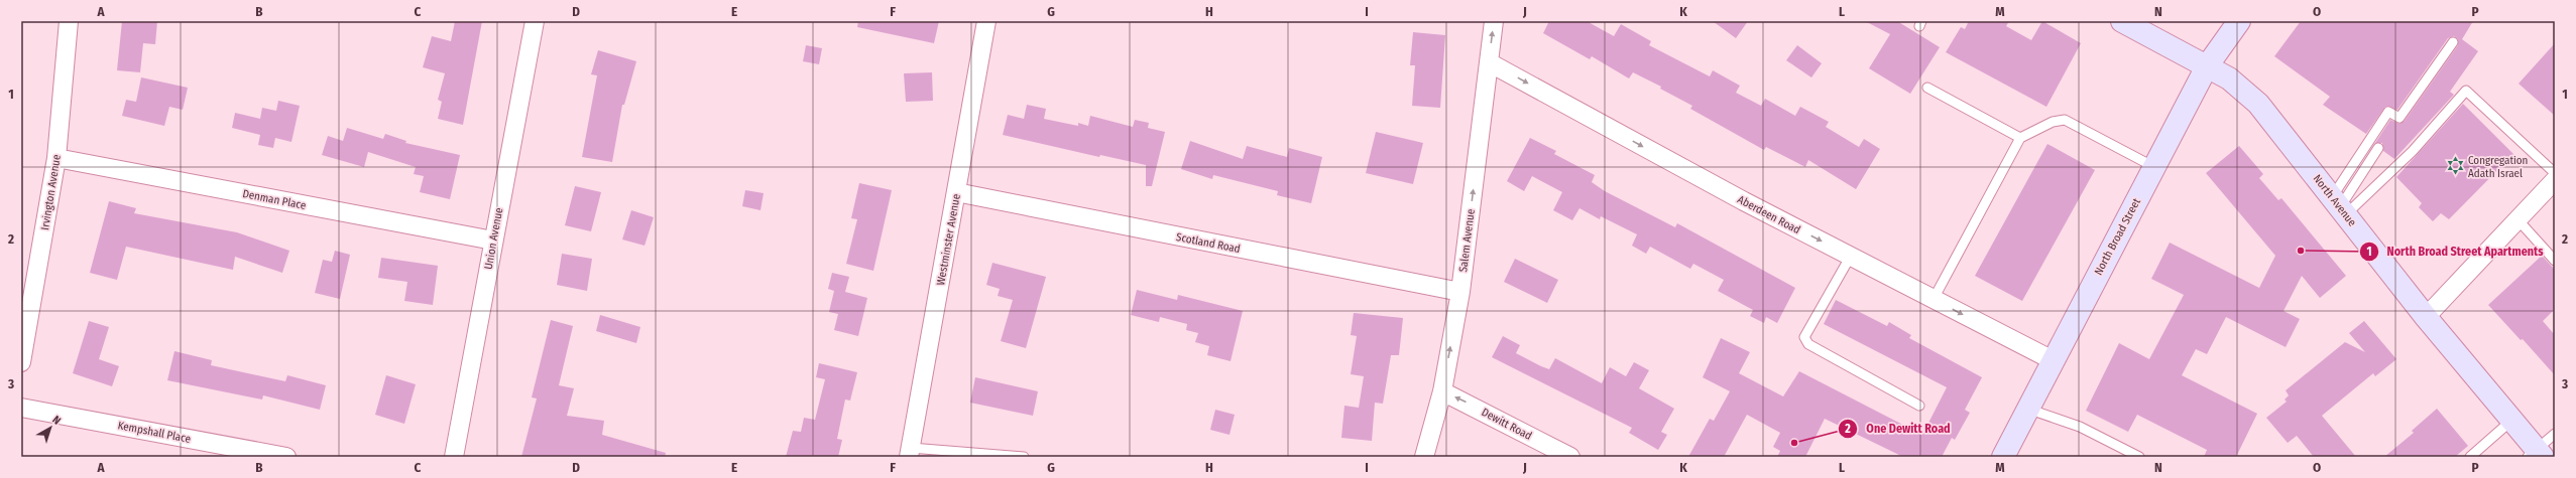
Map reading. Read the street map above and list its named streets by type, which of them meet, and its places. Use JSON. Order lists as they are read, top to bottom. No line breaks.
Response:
{"streets":{"main road":["North Avenue","North Broad Street"],"street":["Irvington Avenue","Denman Place","Aberdeen Road","Union Avenue","Westminster Avenue","Salem Avenue","Scotland Road","Dewitt Road","Kempshall Place"]},"crossings":[["Irvington Avenue","Denman Place"],["Denman Place","Union Avenue"],["North Avenue","North Broad Street"],["Aberdeen Road","North Broad Street"],["Aberdeen Road","Salem Avenue"],["Westminster Avenue","Scotland Road"],["Salem Avenue","Scotland Road"],["Salem Avenue","Dewitt Road"]],"one_way":["Aberdeen Road","Salem Avenue","Dewitt Road"],"places":{"synagogue":["Congregation Adath Israel"],"other":["North Broad Street Apartments","One Dewitt Road"]},"north":"top right","grid":{"columns":["A","B","C","D","E","F","G","H","I","J","K","L","M","N","O","P"],"rows":["1","2","3"]}}
